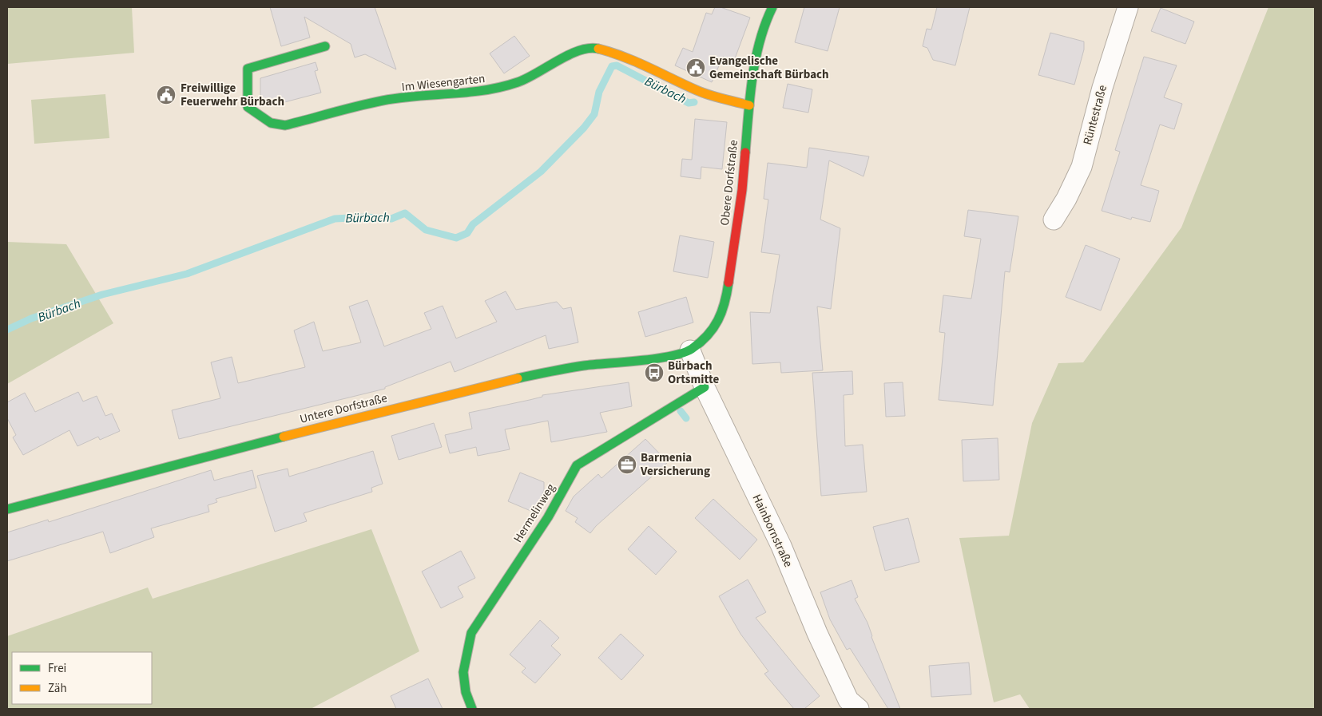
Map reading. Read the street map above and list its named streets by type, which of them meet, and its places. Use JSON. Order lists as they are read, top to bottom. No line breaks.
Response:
{"streets":{"street":["Im Wiesengarten","Rüntestraße","Obere Dorfstraße","Untere Dorfstraße","Hermelinweg","Hainbornstraße"]},"crossings":[["Im Wiesengarten","Obere Dorfstraße"],["Obere Dorfstraße","Untere Dorfstraße"],["Obere Dorfstraße","Hainbornstraße"],["Untere Dorfstraße","Hainbornstraße"],["Hermelinweg","Hainbornstraße"]],"water":["Bürbach"],"places":{"public building":["Evangelische Gemeinschaft Bürbach","Freiwillige Feuerwehr Bürbach"],"bus stop":["Bürbach Ortsmitte"],"office":["Barmenia Versicherung"]},"legend":["Frei","Zäh"]}
